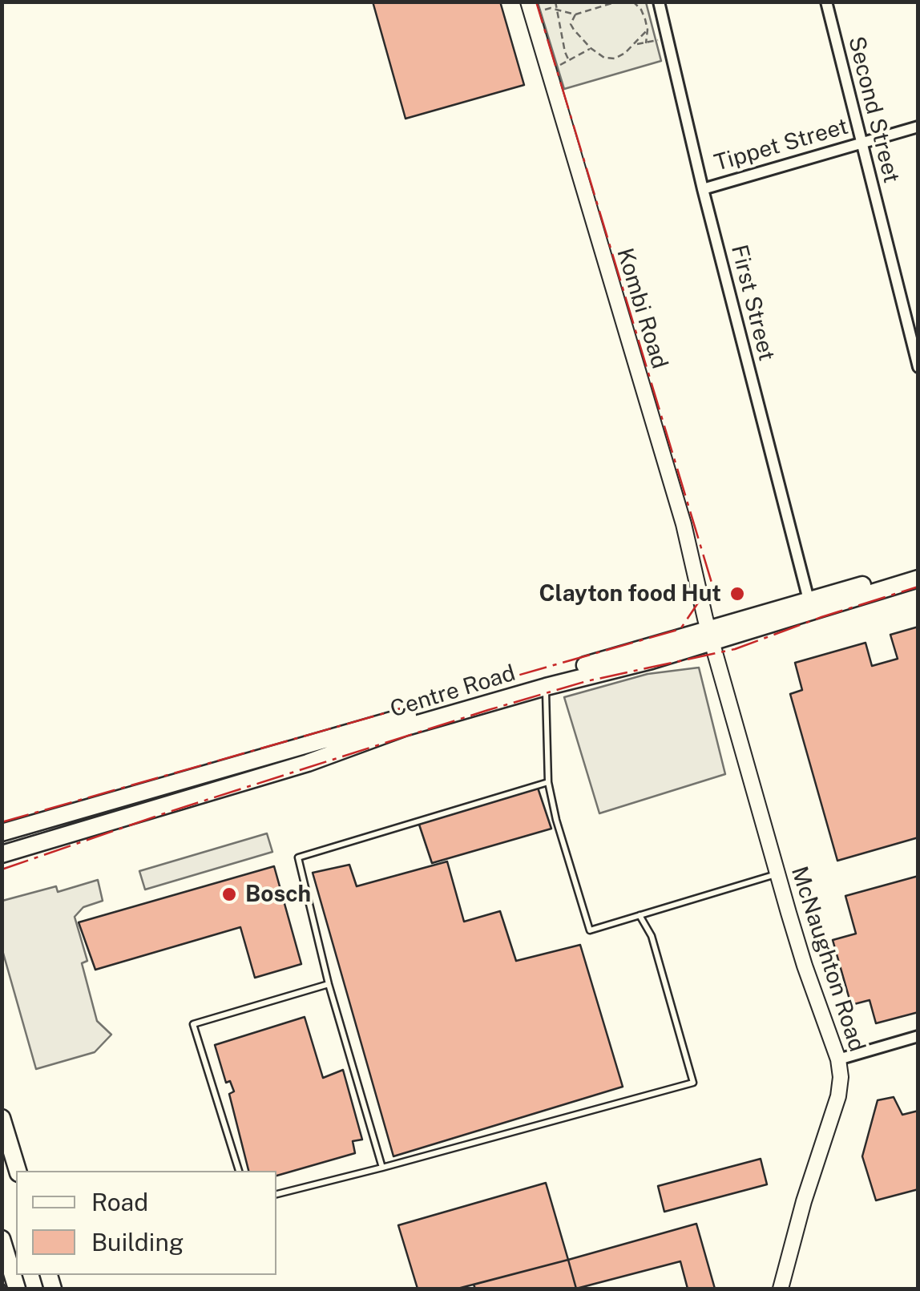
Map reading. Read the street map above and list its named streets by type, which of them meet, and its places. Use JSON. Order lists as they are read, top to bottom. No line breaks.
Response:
{"streets":{"main road":["Kombi Road","Centre Road","McNaughton Road"],"street":["Second Street","Tippet Street","First Street"]},"crossings":[["Second Street","Tippet Street"],["Tippet Street","First Street"],["First Street","Centre Road"],["Kombi Road","Centre Road"],["Kombi Road","McNaughton Road"],["Centre Road","McNaughton Road"]],"places":["Clayton food Hut","Bosch"],"legend":["Road","Building"]}
